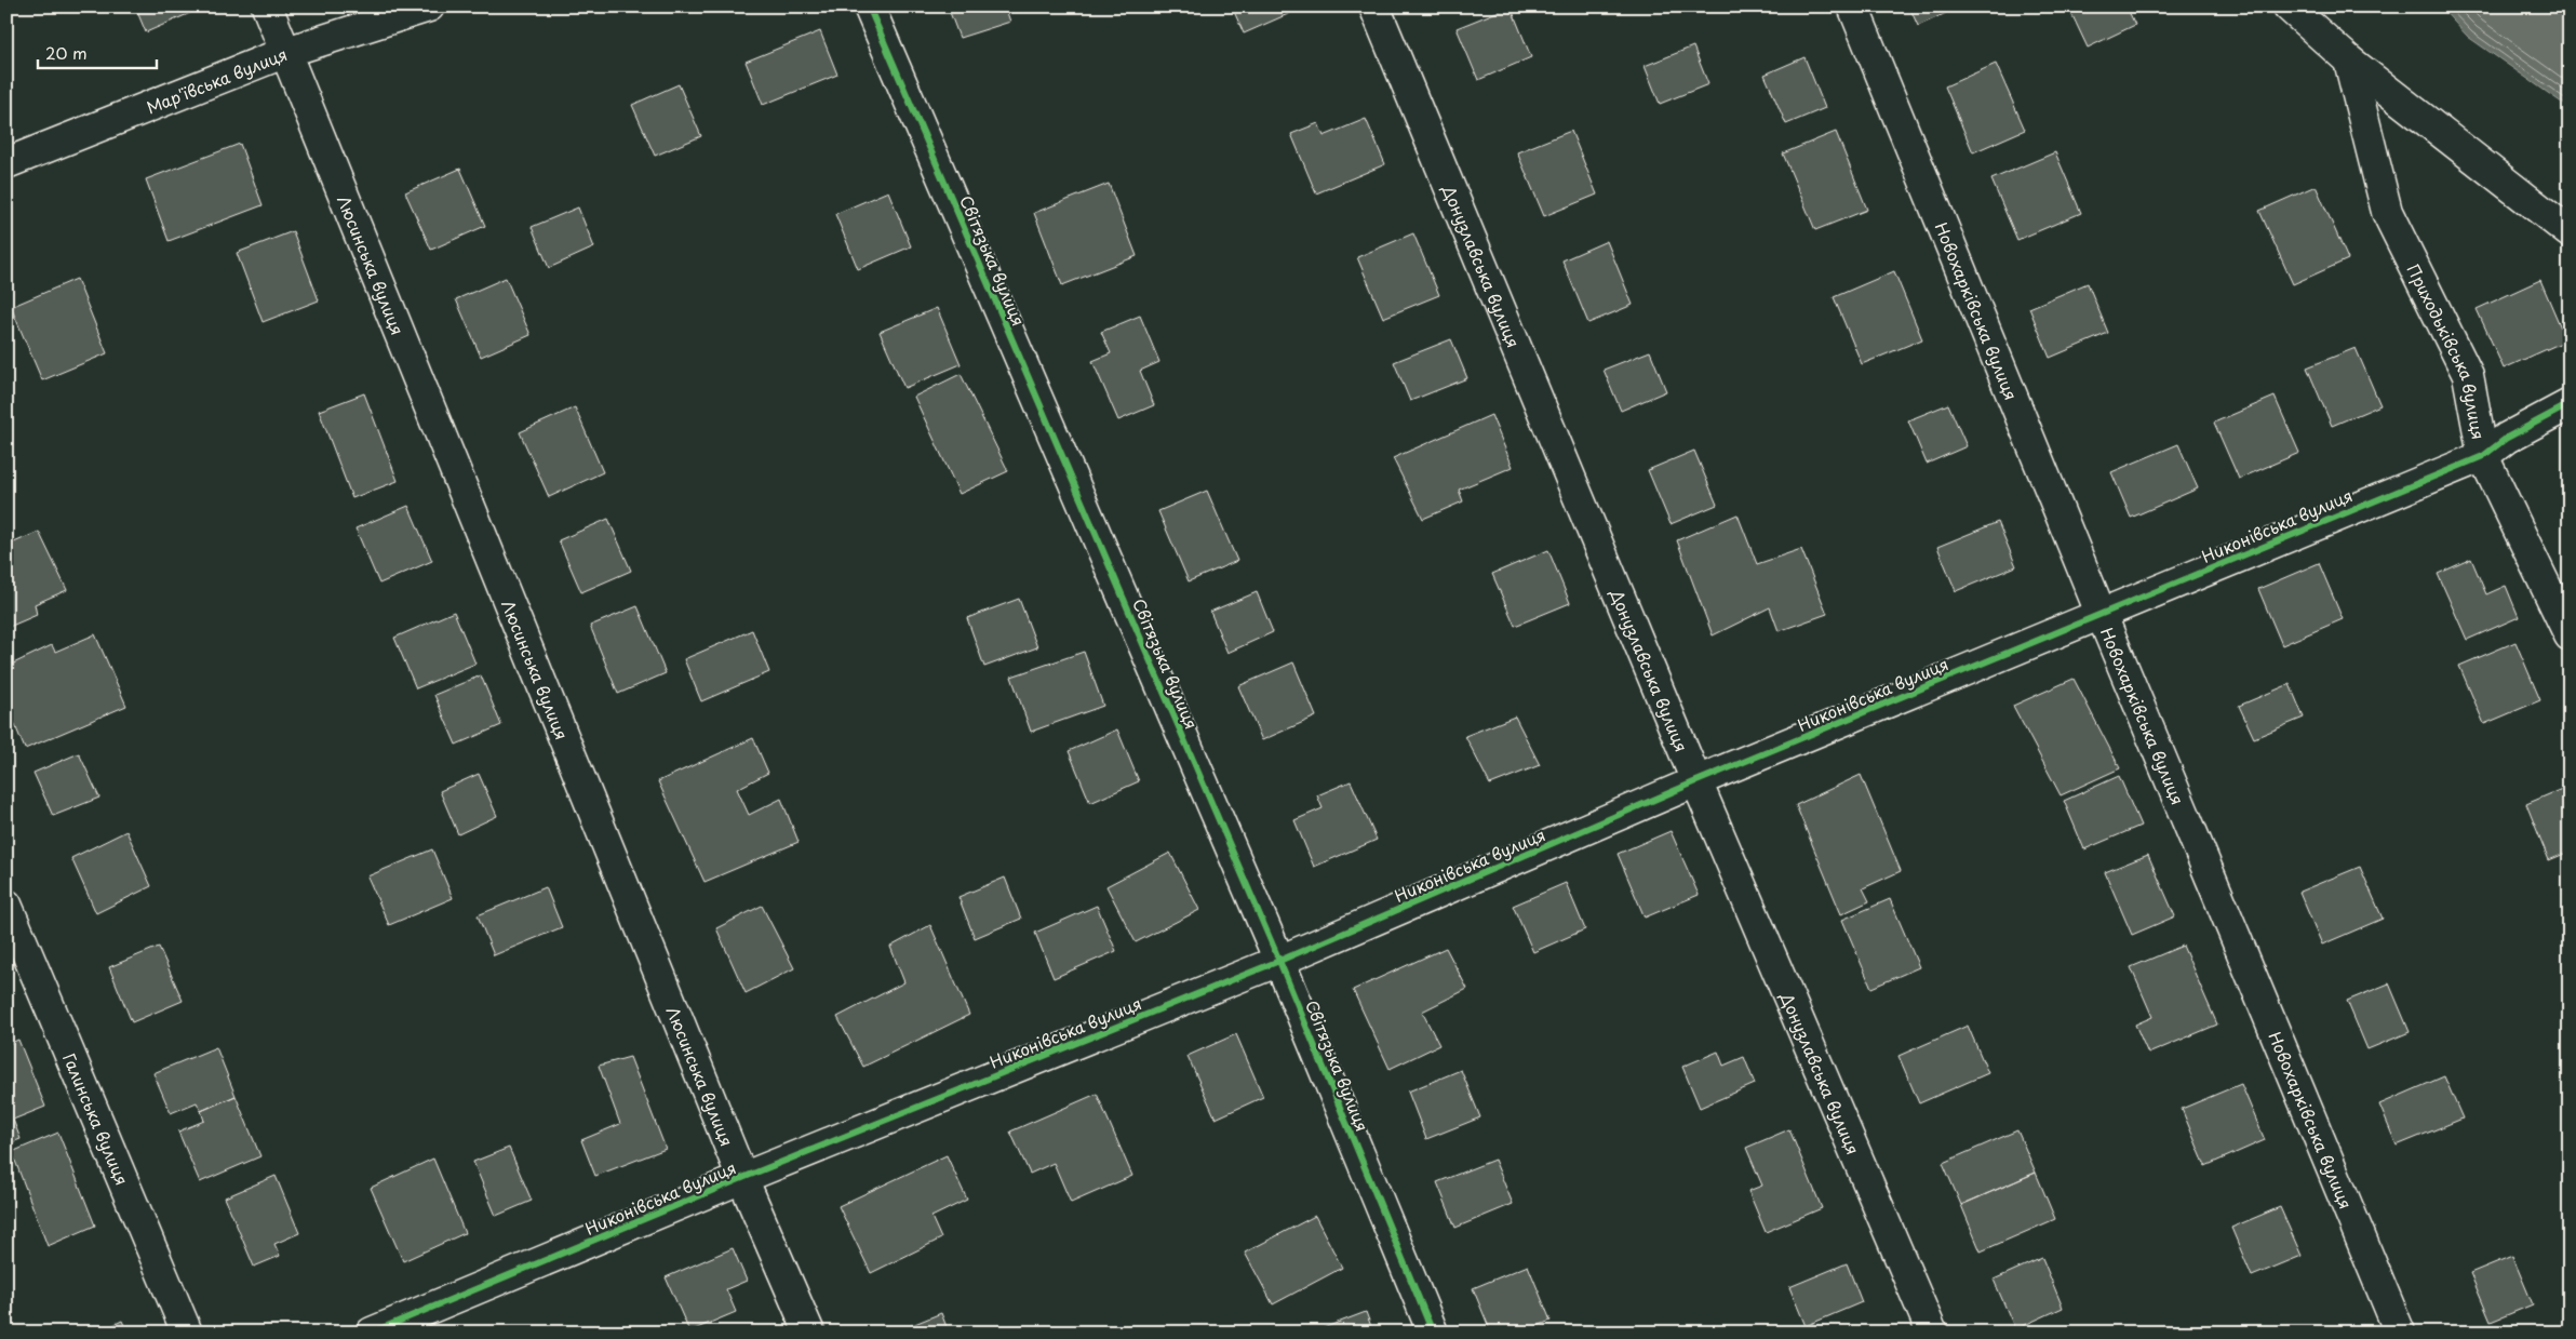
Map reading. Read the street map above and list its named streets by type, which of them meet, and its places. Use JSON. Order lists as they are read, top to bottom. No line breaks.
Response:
{"streets":{"street":["Мар'ївська вулиця","Світязька вулиця","Люсинська вулиця","Донузлавська вулиця","Новохарківська вулиця","Приходьківська вулиця","Никонівська вулиця","Галинська вулиця"]},"crossings":[["Мар'ївська вулиця","Люсинська вулиця"],["Світязька вулиця","Никонівська вулиця"],["Люсинська вулиця","Никонівська вулиця"],["Донузлавська вулиця","Никонівська вулиця"],["Новохарківська вулиця","Никонівська вулиця"],["Приходьківська вулиця","Никонівська вулиця"]],"scale_bar":"20 m"}
